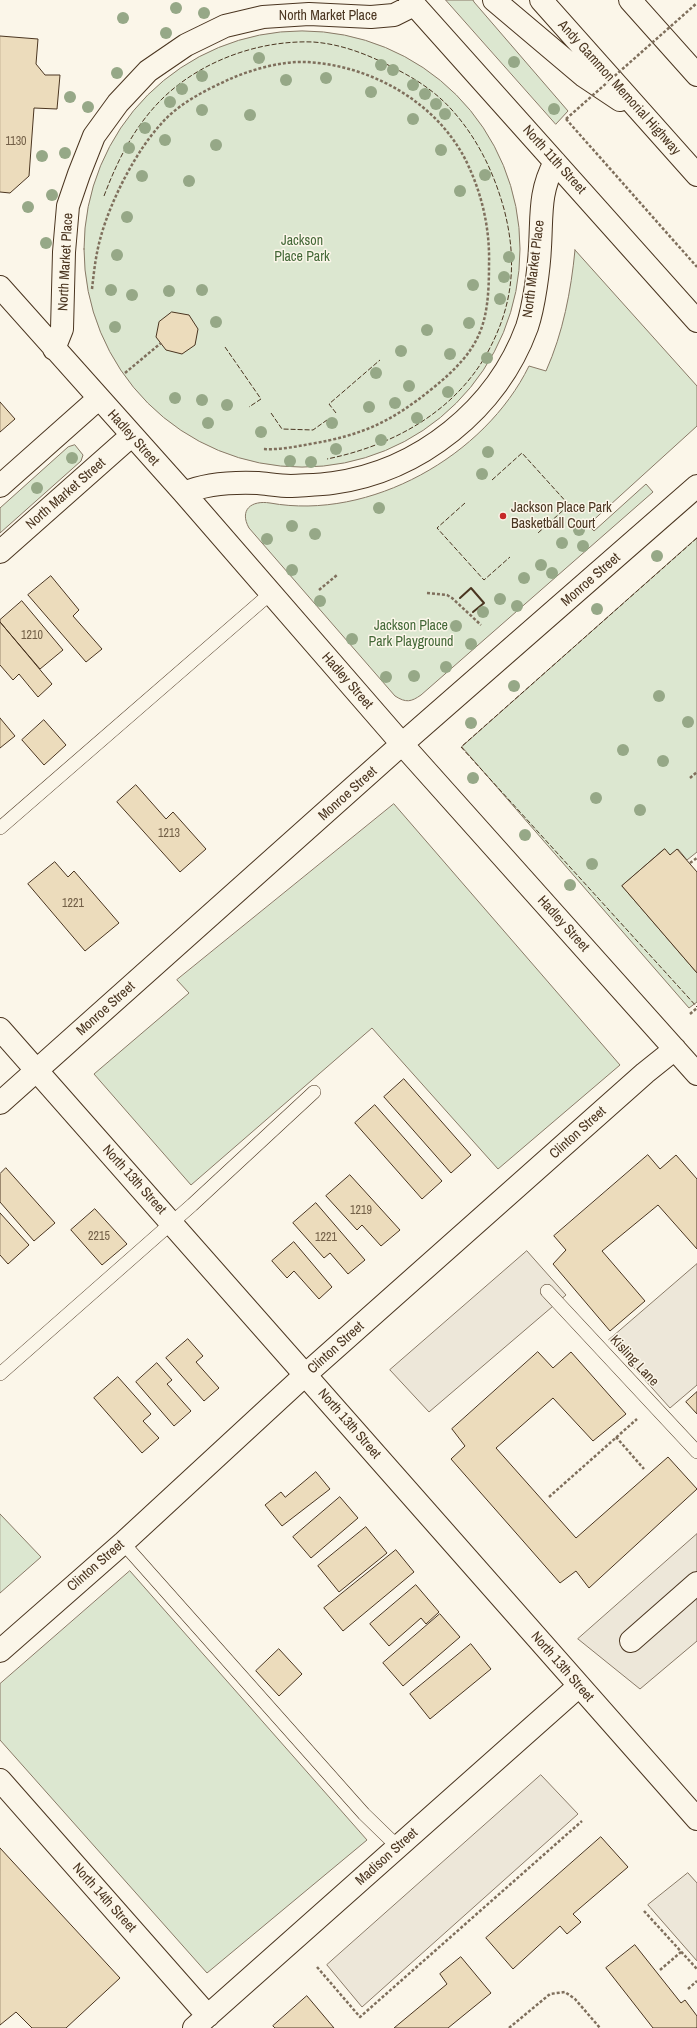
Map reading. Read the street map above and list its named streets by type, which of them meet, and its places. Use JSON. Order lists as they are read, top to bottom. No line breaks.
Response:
{"streets":{"main road":["North Market Place","Andy Gammon Memorial Highway","North 11th Street","Hadley Street","North Market Street","Monroe Street","Clinton Street","North 13th Street","Madison Street","North 14th Street"],"lane":["Kisling Lane"]},"crossings":[["North Market Place","North 11th Street"],["North Market Place","Hadley Street"],["Hadley Street","North Market Street"],["Hadley Street","Monroe Street"],["Hadley Street","Clinton Street"],["Monroe Street","North 13th Street"],["Clinton Street","North 13th Street"],["North 13th Street","Madison Street"],["Madison Street","North 14th Street"]],"parks":["Jackson Place Park","Jackson Place Park Playground"],"places":["Jackson Place Park Basketball Court"],"house_numbers":["1130","1210","1213","1221","1219","2215","1221"]}
